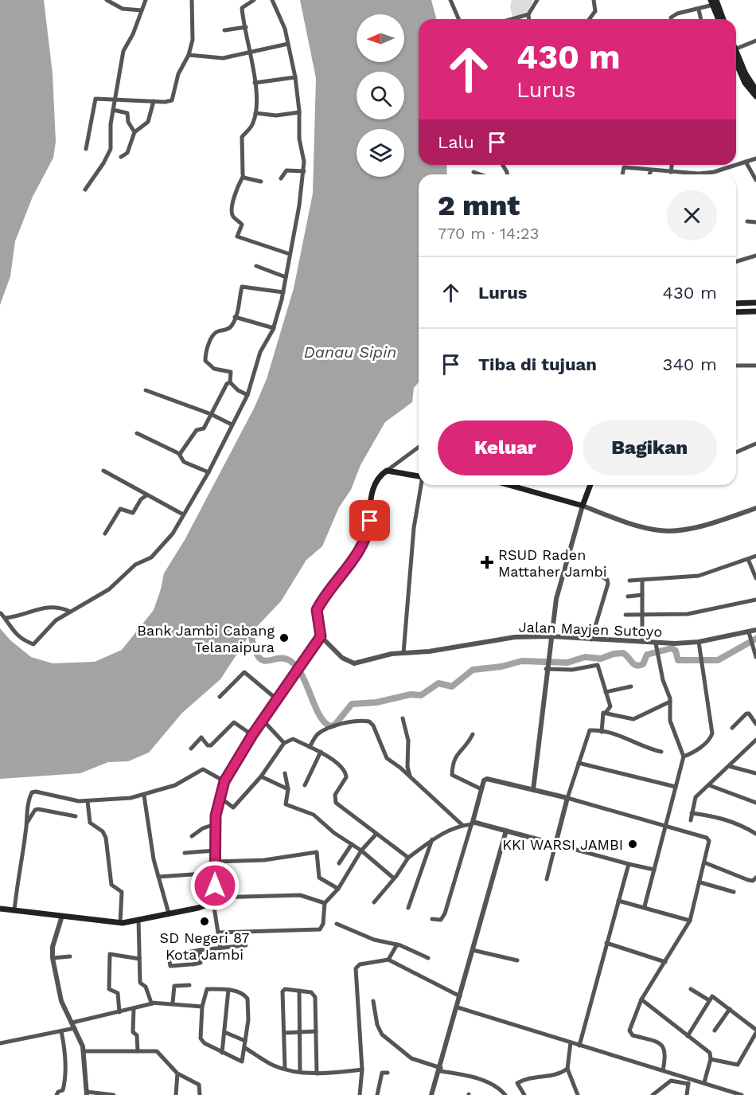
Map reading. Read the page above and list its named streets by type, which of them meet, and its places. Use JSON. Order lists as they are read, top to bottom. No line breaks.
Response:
{"streets":{"street":["Jalan Mayjen Sutoyo"]},"water":["Danau Sipin"],"places":{"health":["RSUD Raden Mattaher Jambi"],"other":["Bank Jambi Cabang Telanaipura","KKI WARSI JAMBI","SD Negeri 87 Kota Jambi"]},"north":"left","page":{"turn":["430 m","Lurus"],"then":"Lalu","heading":["2 mnt","770 m · 14:23"],"list":[{"name":"Lurus","value":"430 m"},{"name":"Tiba di tujuan","value":"340 m"}],"buttons":["Keluar","Bagikan"]}}
